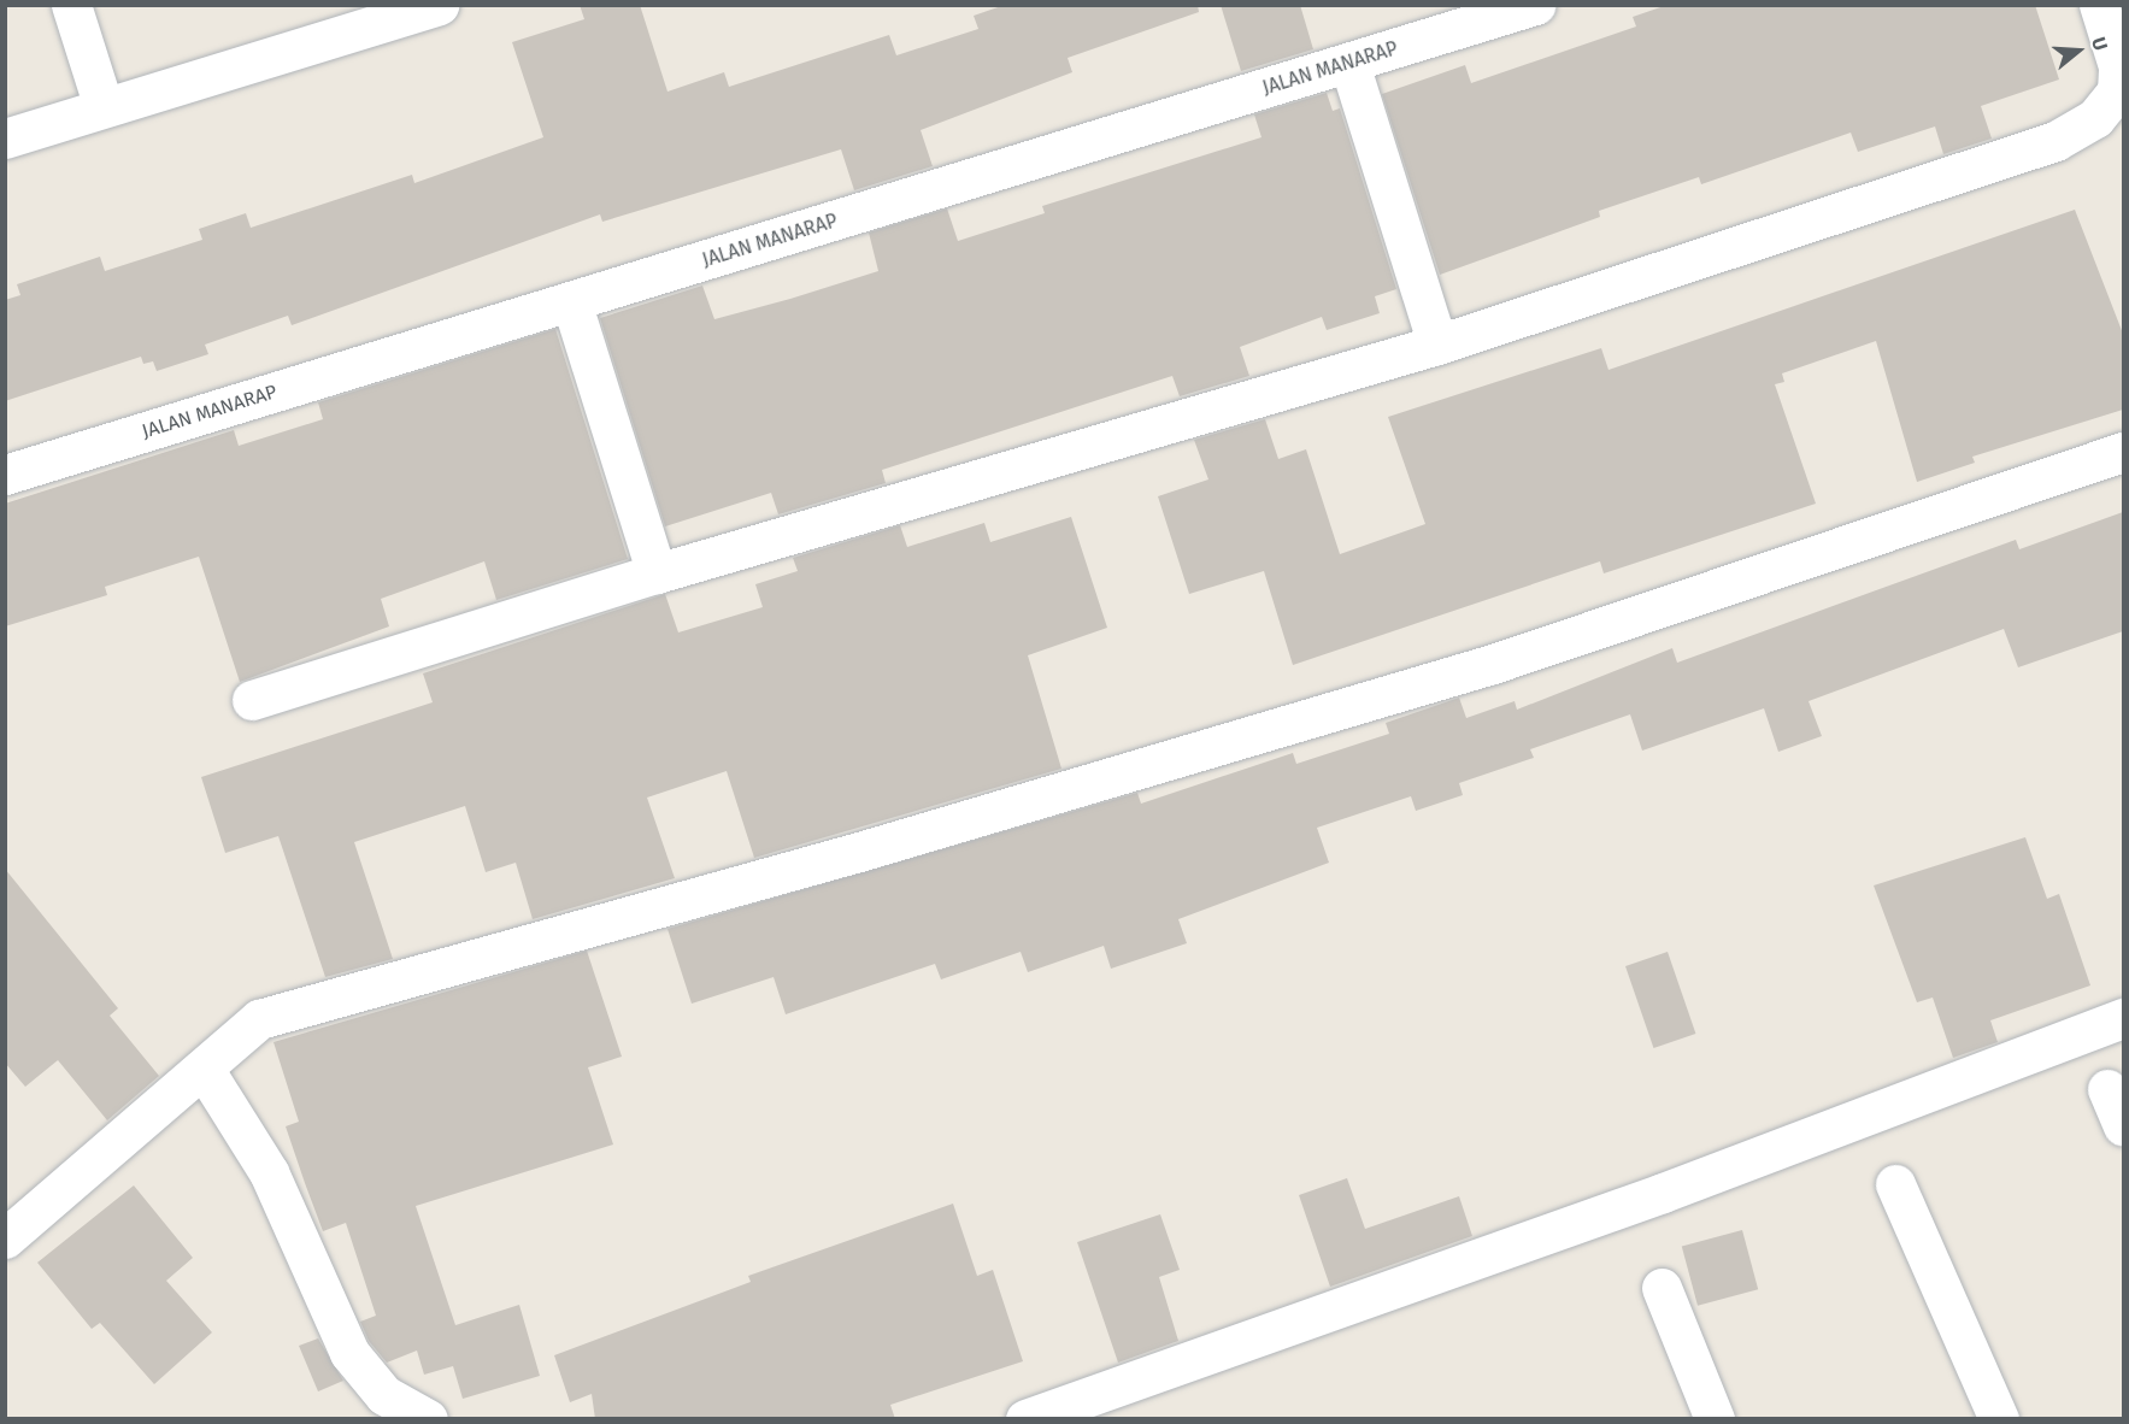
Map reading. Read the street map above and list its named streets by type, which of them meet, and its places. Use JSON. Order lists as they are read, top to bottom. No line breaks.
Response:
{"streets":{"street":["JALAN MANARAP"]},"north":"right"}
